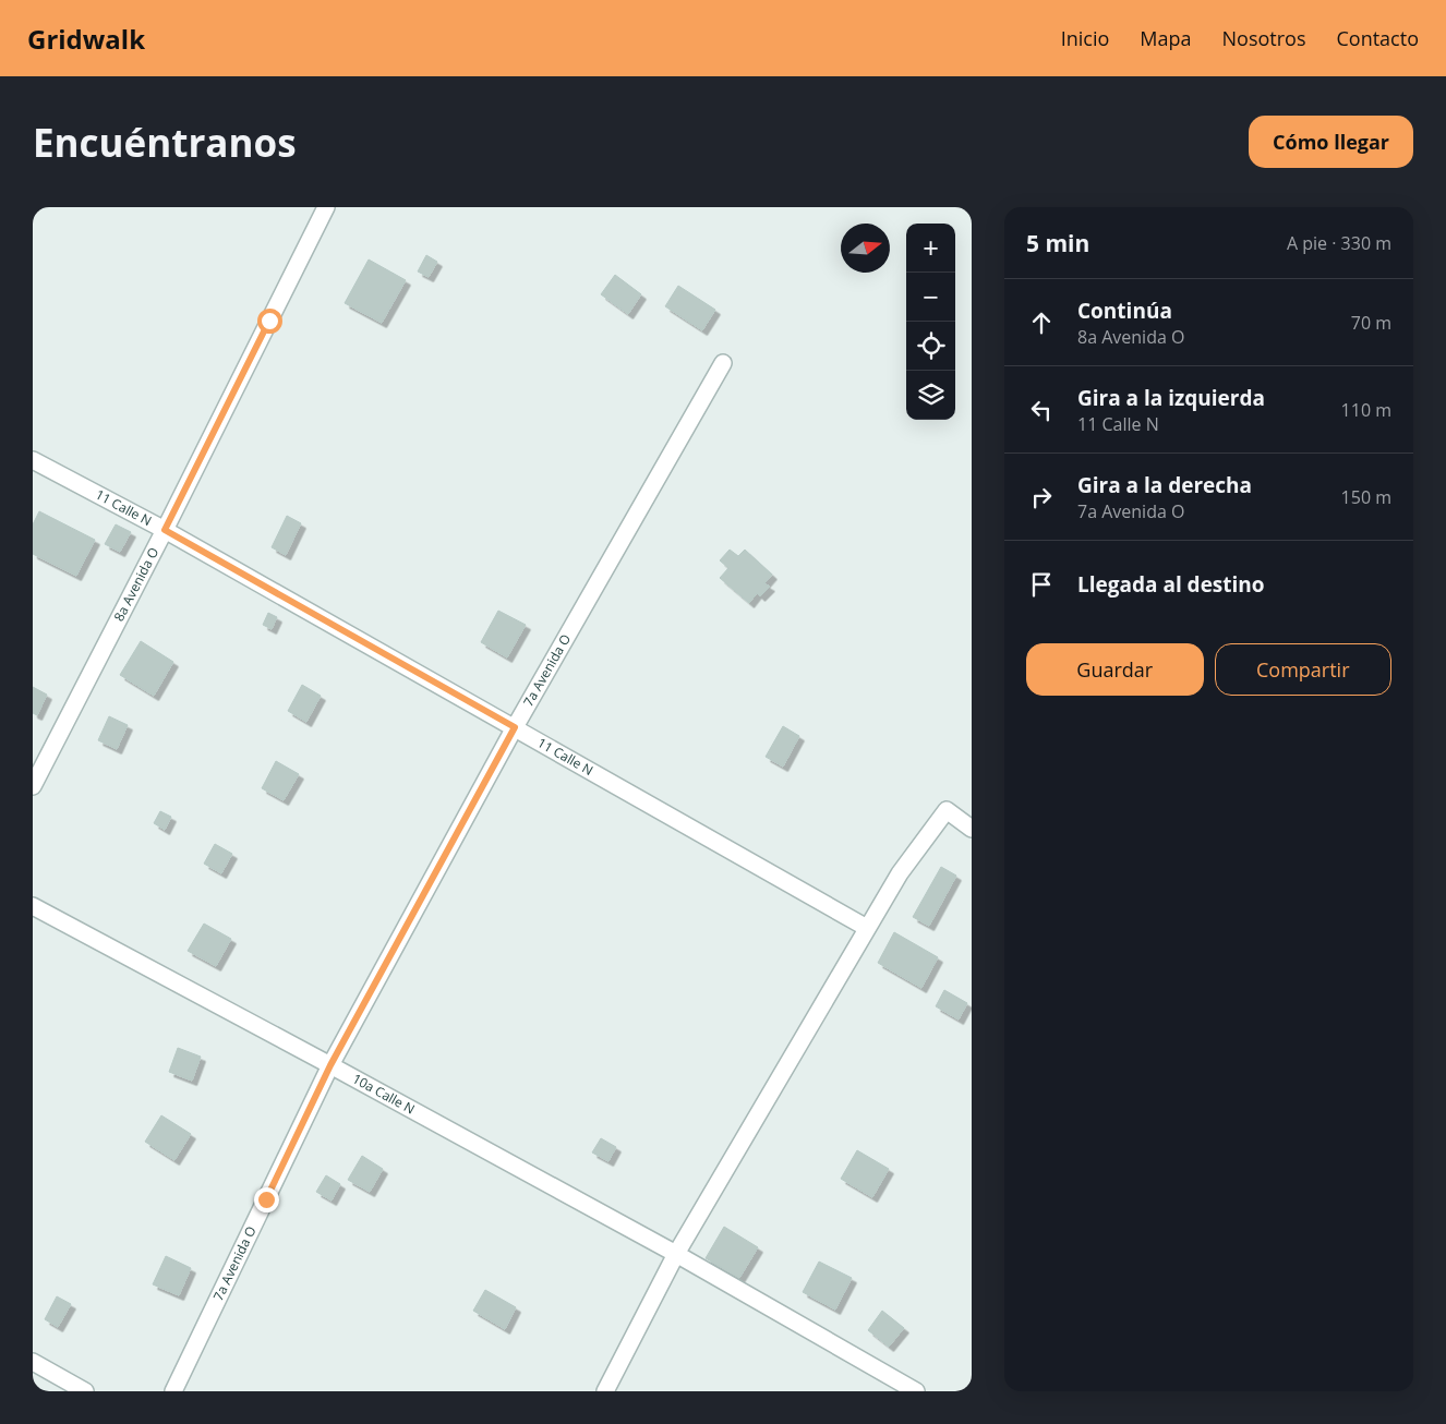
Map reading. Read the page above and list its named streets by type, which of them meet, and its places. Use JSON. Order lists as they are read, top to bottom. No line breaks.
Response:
{"streets":{"street":["11 Calle N","8a Avenida O","7a Avenida O","10a Calle N"]},"crossings":[["11 Calle N","8a Avenida O"],["11 Calle N","7a Avenida O"],["7a Avenida O","10a Calle N"]],"north":"right","page":{"header":"Gridwalk","nav":["Inicio","Mapa","Nosotros","Contacto"],"buttons":["Cómo llegar",["Guardar","Compartir"]],"title":"Encuéntranos","heading":["5 min","A pie · 330 m"],"map_buttons":["+","−"],"list":[["Continúa","8a Avenida O","70 m"],["Gira a la izquierda","11 Calle N","110 m"],["Gira a la derecha","7a Avenida O","150 m"],"Llegada al destino"]}}
